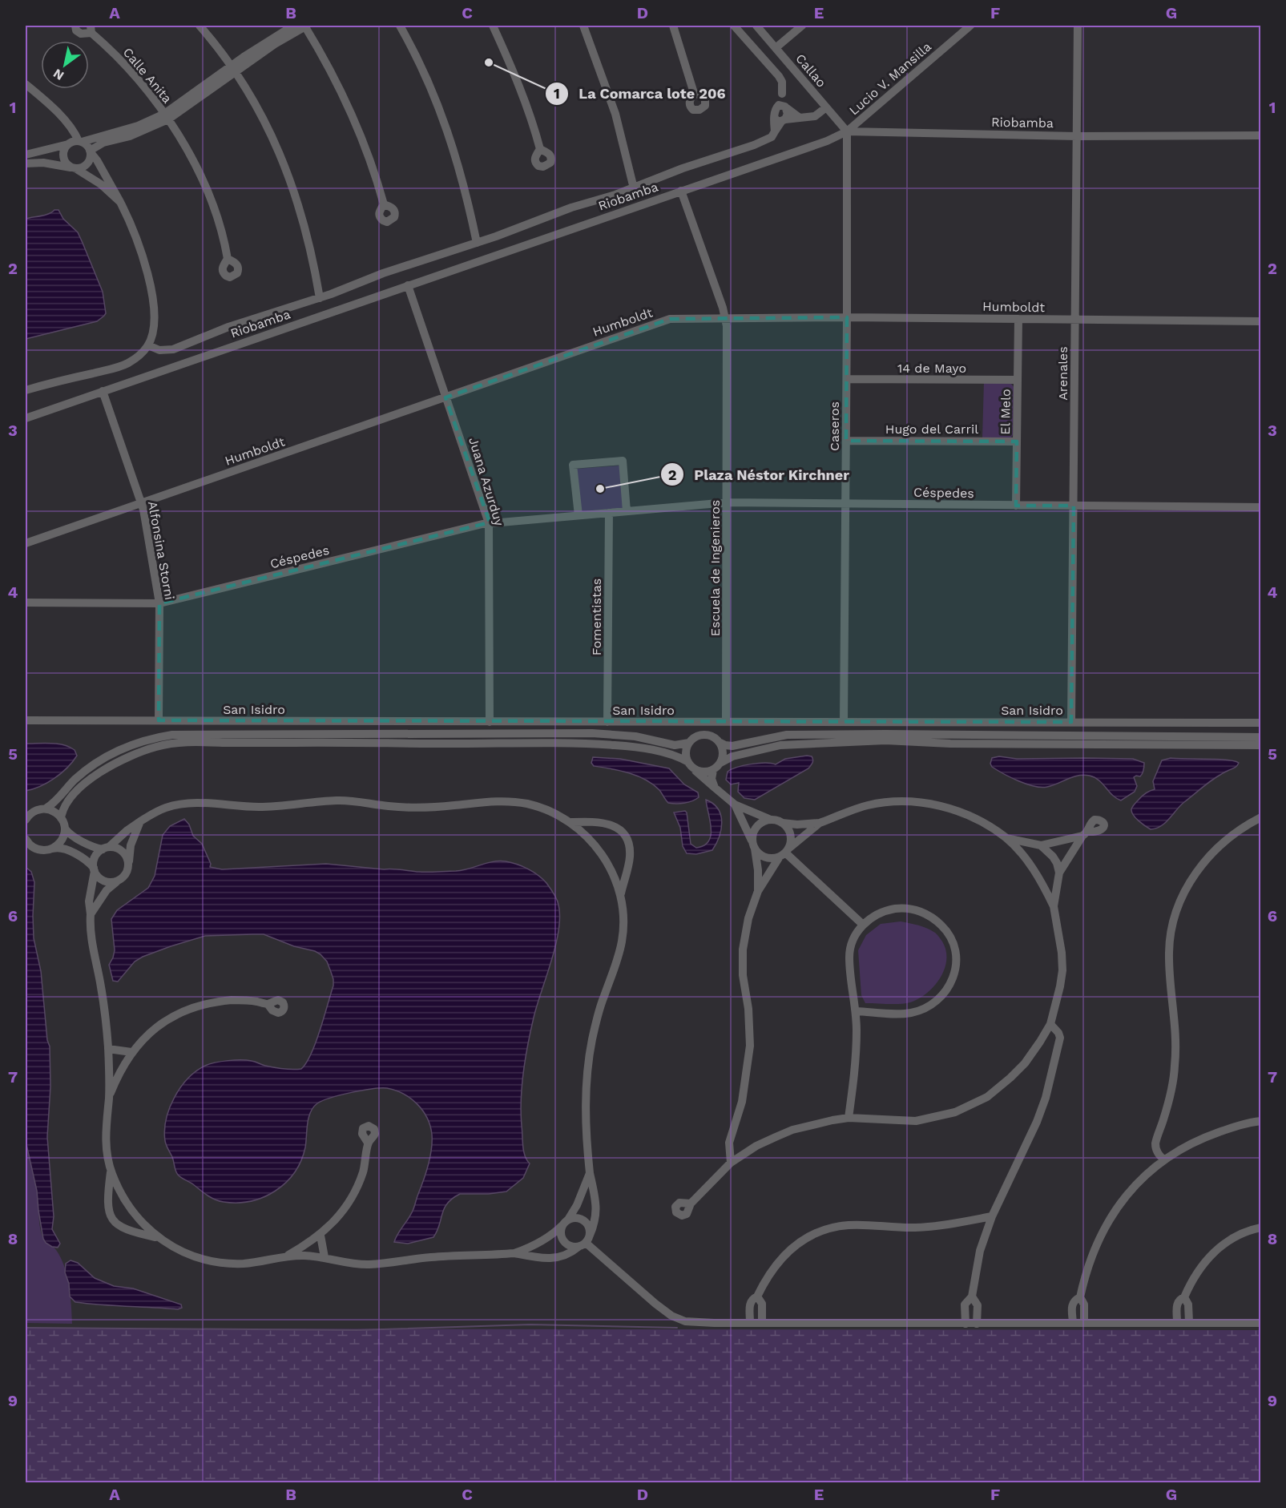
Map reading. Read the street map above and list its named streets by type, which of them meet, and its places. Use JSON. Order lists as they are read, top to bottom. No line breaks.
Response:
{"streets":{"street":["Callao","Calle Anita","Lucio V. Mansilla","Riobamba","Humboldt","14 de Mayo","Arenales","El Melo","Caseros","Hugo del Carril","Juana Azurduy","Céspedes","Alfonsina Storni","Escuela de Ingenieros","Fomentistas","San Isidro"]},"crossings":[["Callao","Lucio V. Mansilla"],["Callao","Riobamba"],["Callao","Caseros"],["Lucio V. Mansilla","Riobamba"],["Lucio V. Mansilla","Caseros"],["Riobamba","Arenales"],["Riobamba","Caseros"],["Riobamba","Juana Azurduy"],["Riobamba","Alfonsina Storni"],["Riobamba","Escuela de Ingenieros"],["Humboldt","Arenales"],["Humboldt","El Melo"],["Humboldt","Caseros"],["Humboldt","Juana Azurduy"],["Humboldt","Alfonsina Storni"],["Humboldt","Escuela de Ingenieros"],["14 de Mayo","El Melo"],["14 de Mayo","Caseros"],["Arenales","Céspedes"],["Arenales","San Isidro"],["El Melo","Hugo del Carril"],["El Melo","Céspedes"],["Caseros","Hugo del Carril"],["Caseros","Céspedes"],["Caseros","San Isidro"],["Juana Azurduy","Céspedes"],["Juana Azurduy","San Isidro"],["Céspedes","Alfonsina Storni"],["Céspedes","Escuela de Ingenieros"],["Céspedes","Fomentistas"],["Alfonsina Storni","San Isidro"],["Escuela de Ingenieros","San Isidro"],["Fomentistas","San Isidro"]],"places":["La Comarca lote 206","Plaza Néstor Kirchner"],"north":"bottom left","grid":{"columns":["A","B","C","D","E","F","G"],"rows":["1","2","3","4","5","6","7","8","9"]}}
